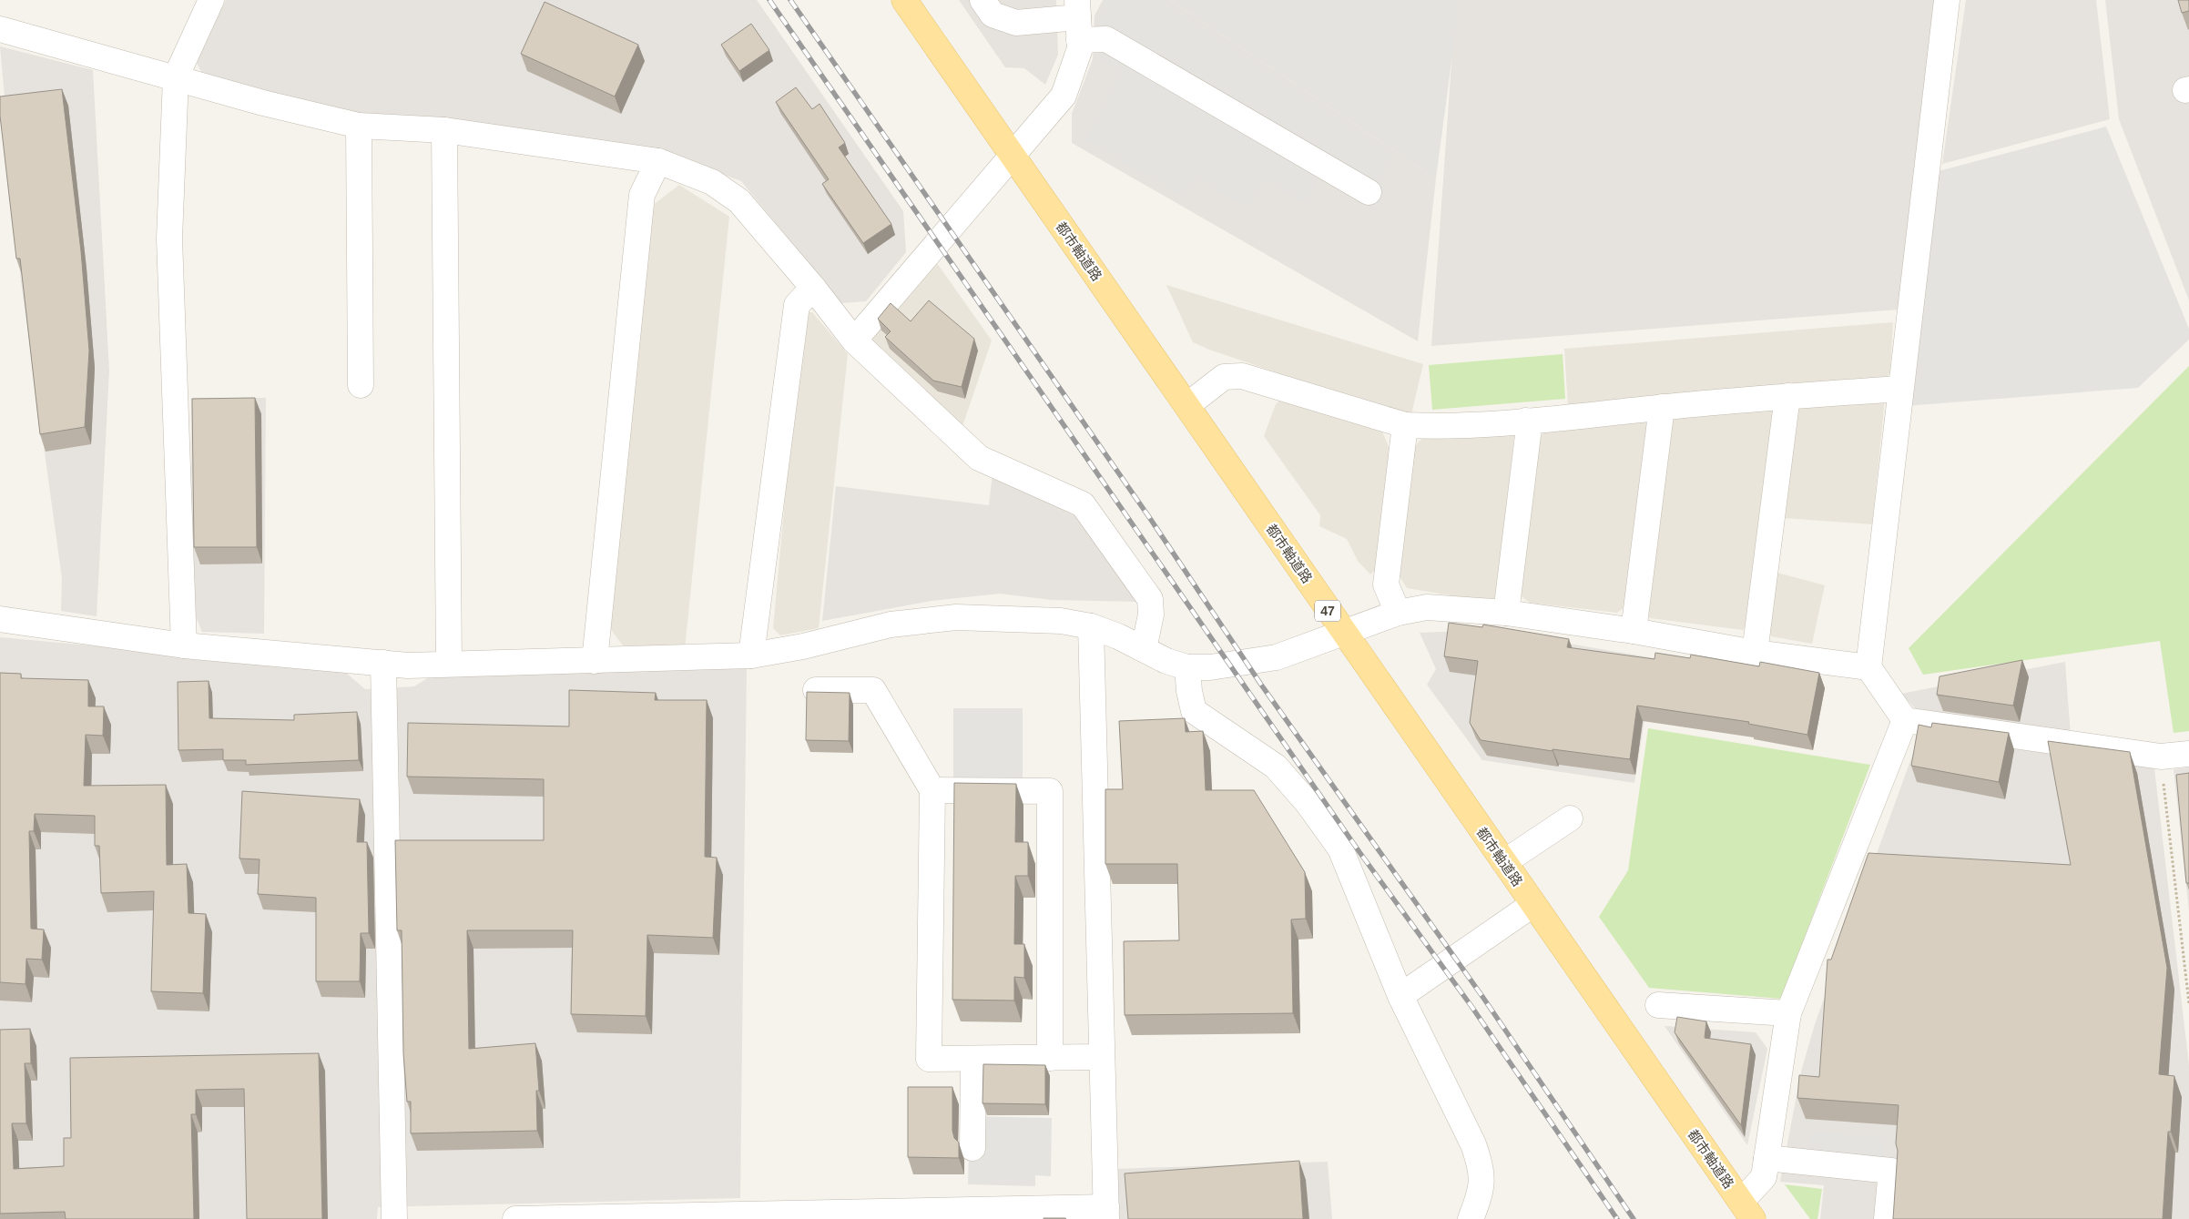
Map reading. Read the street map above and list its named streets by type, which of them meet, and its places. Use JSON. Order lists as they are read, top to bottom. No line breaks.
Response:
{"streets":{"main road":["都市軸道路","47"]}}
